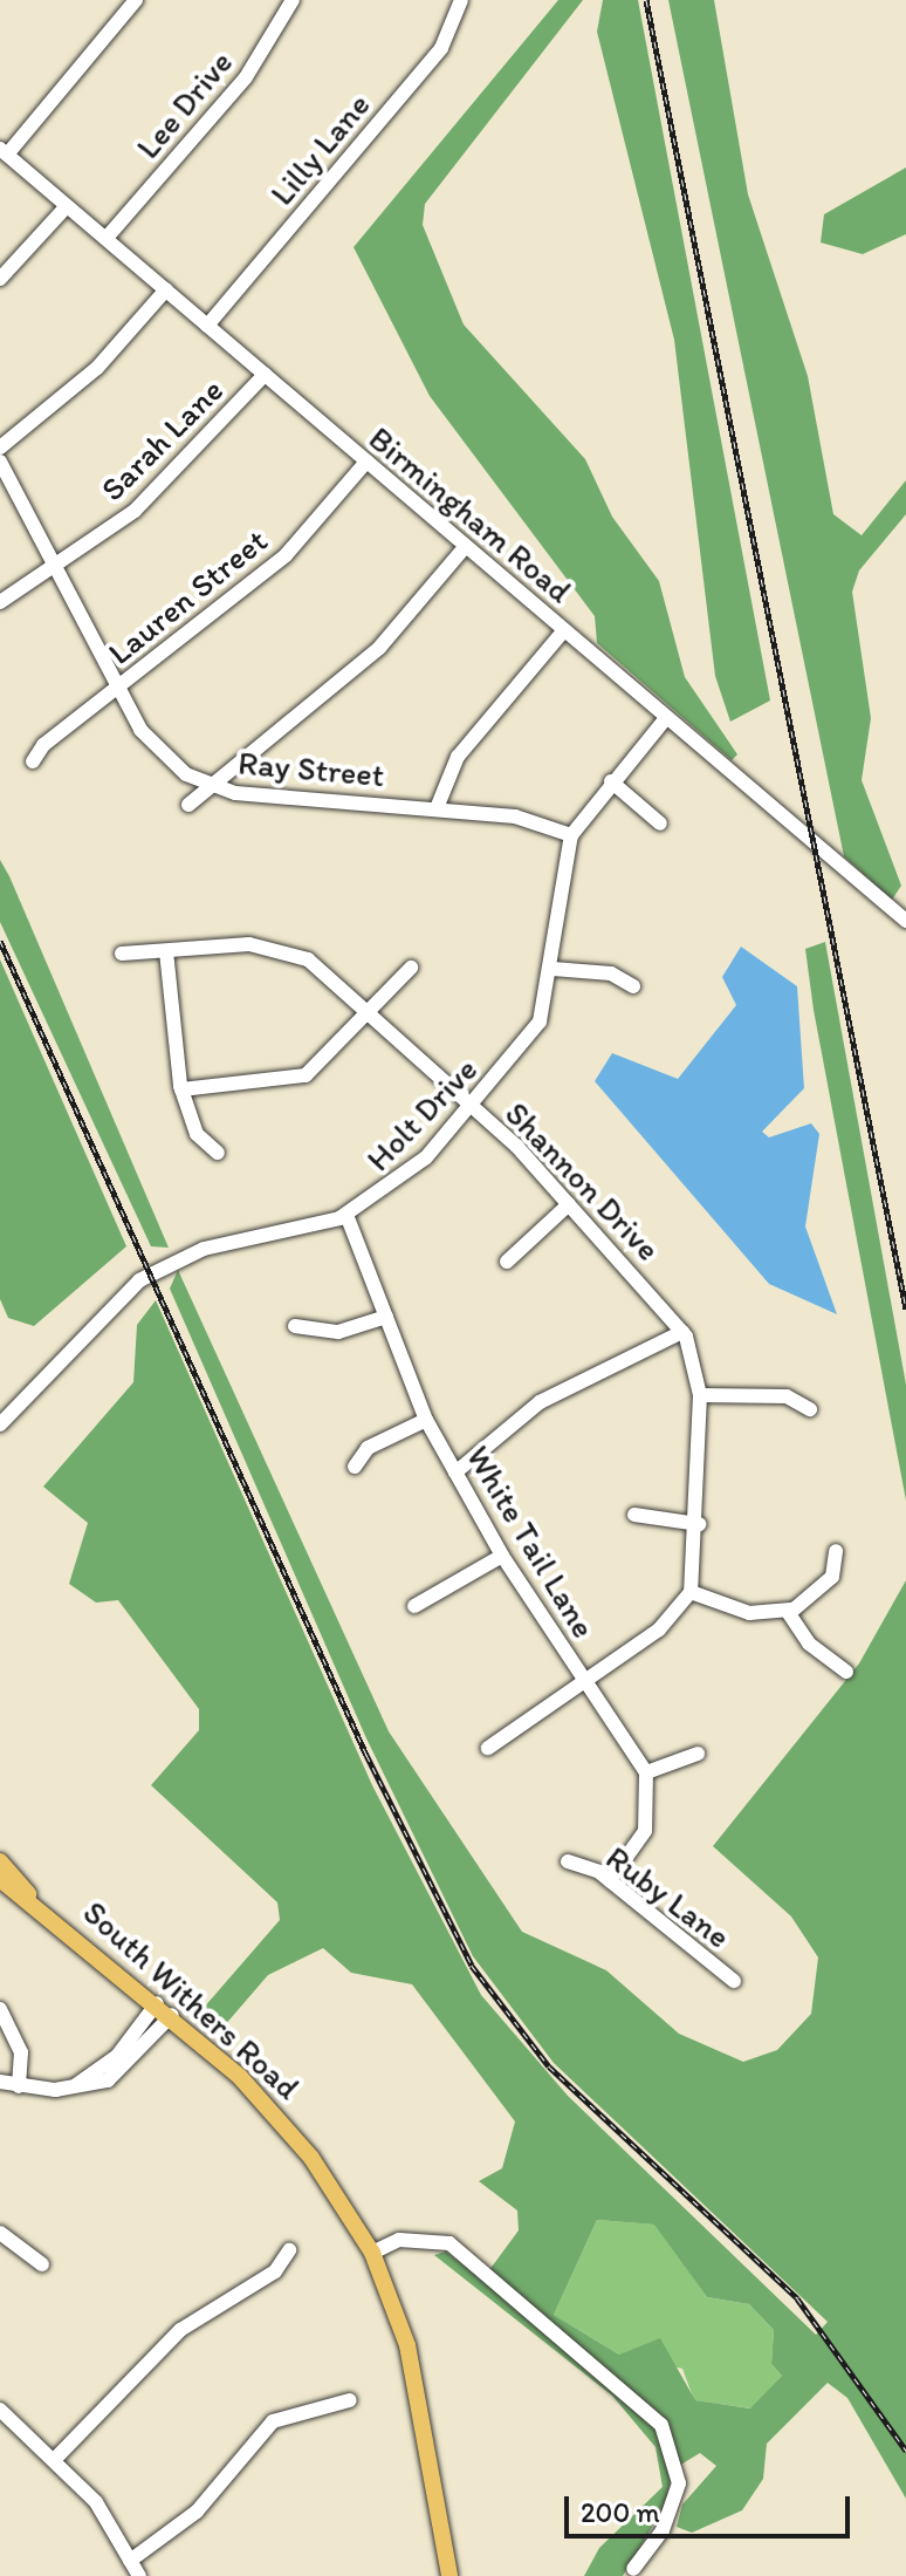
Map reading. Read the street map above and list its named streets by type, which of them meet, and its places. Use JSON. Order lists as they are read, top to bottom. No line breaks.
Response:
{"streets":{"main road":["South Withers Road"],"street":["Lee Drive","Lilly Lane","Sarah Lane","Birmingham Road","Lauren Street","Ray Street","Holt Drive","Shannon Drive","White Tail Lane","Ruby Lane"]},"crossings":[["Lee Drive","Birmingham Road"],["Lilly Lane","Birmingham Road"],["Sarah Lane","Birmingham Road"],["Sarah Lane","Ray Street"],["Birmingham Road","Lauren Street"],["Birmingham Road","Holt Drive"],["Lauren Street","Ray Street"],["Ray Street","Holt Drive"],["Holt Drive","Shannon Drive"],["Holt Drive","White Tail Lane"]],"scale_bar":"200 m"}
